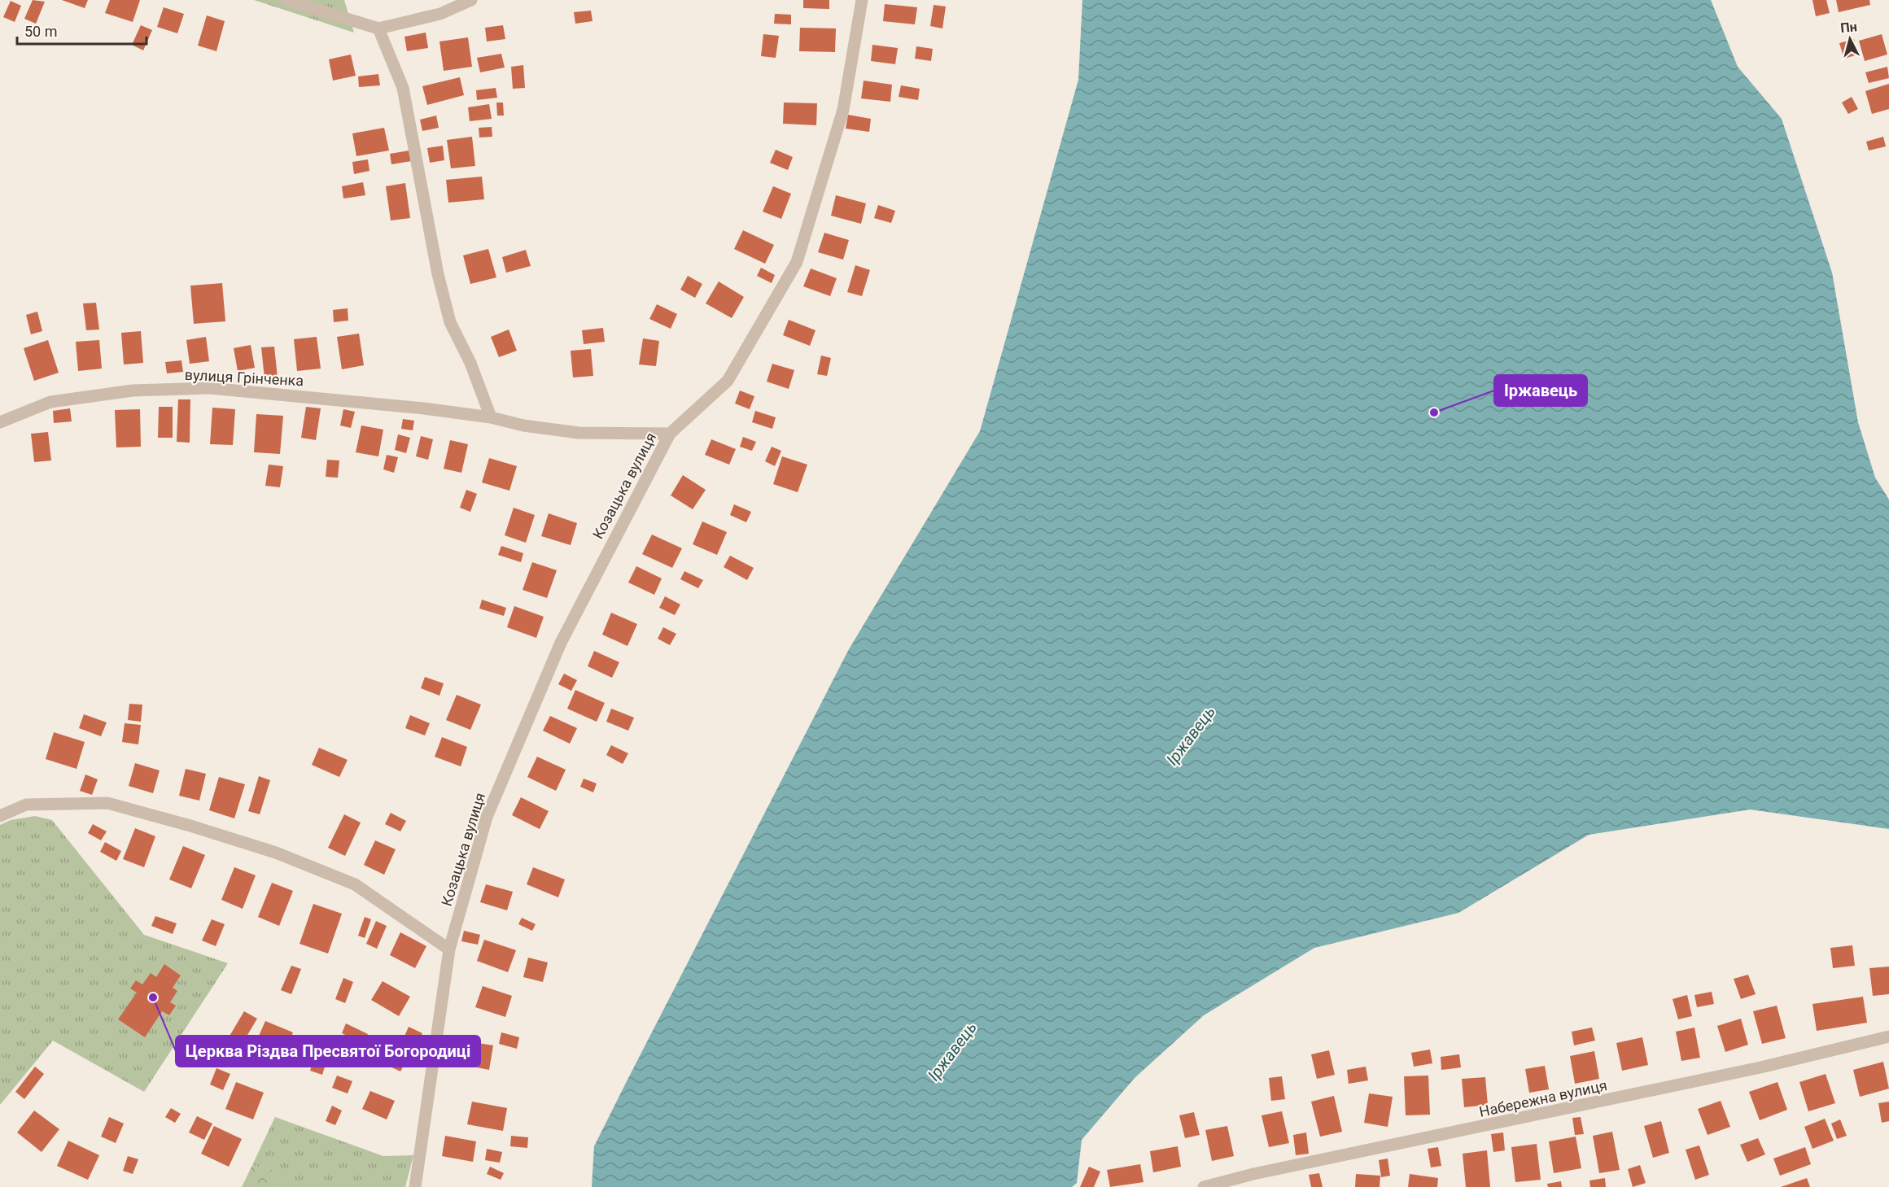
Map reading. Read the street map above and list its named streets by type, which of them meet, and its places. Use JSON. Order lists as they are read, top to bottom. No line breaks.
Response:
{"streets":{"street":["вулиця Грінченка","Козацька вулиця","Набережна вулиця"]},"crossings":[["вулиця Грінченка","Козацька вулиця"]],"water":["Іржавець"],"places":["Іржавець","Церква Різдва Пресвятої Богородиці"],"scale_bar":"50 m","north":"top"}
